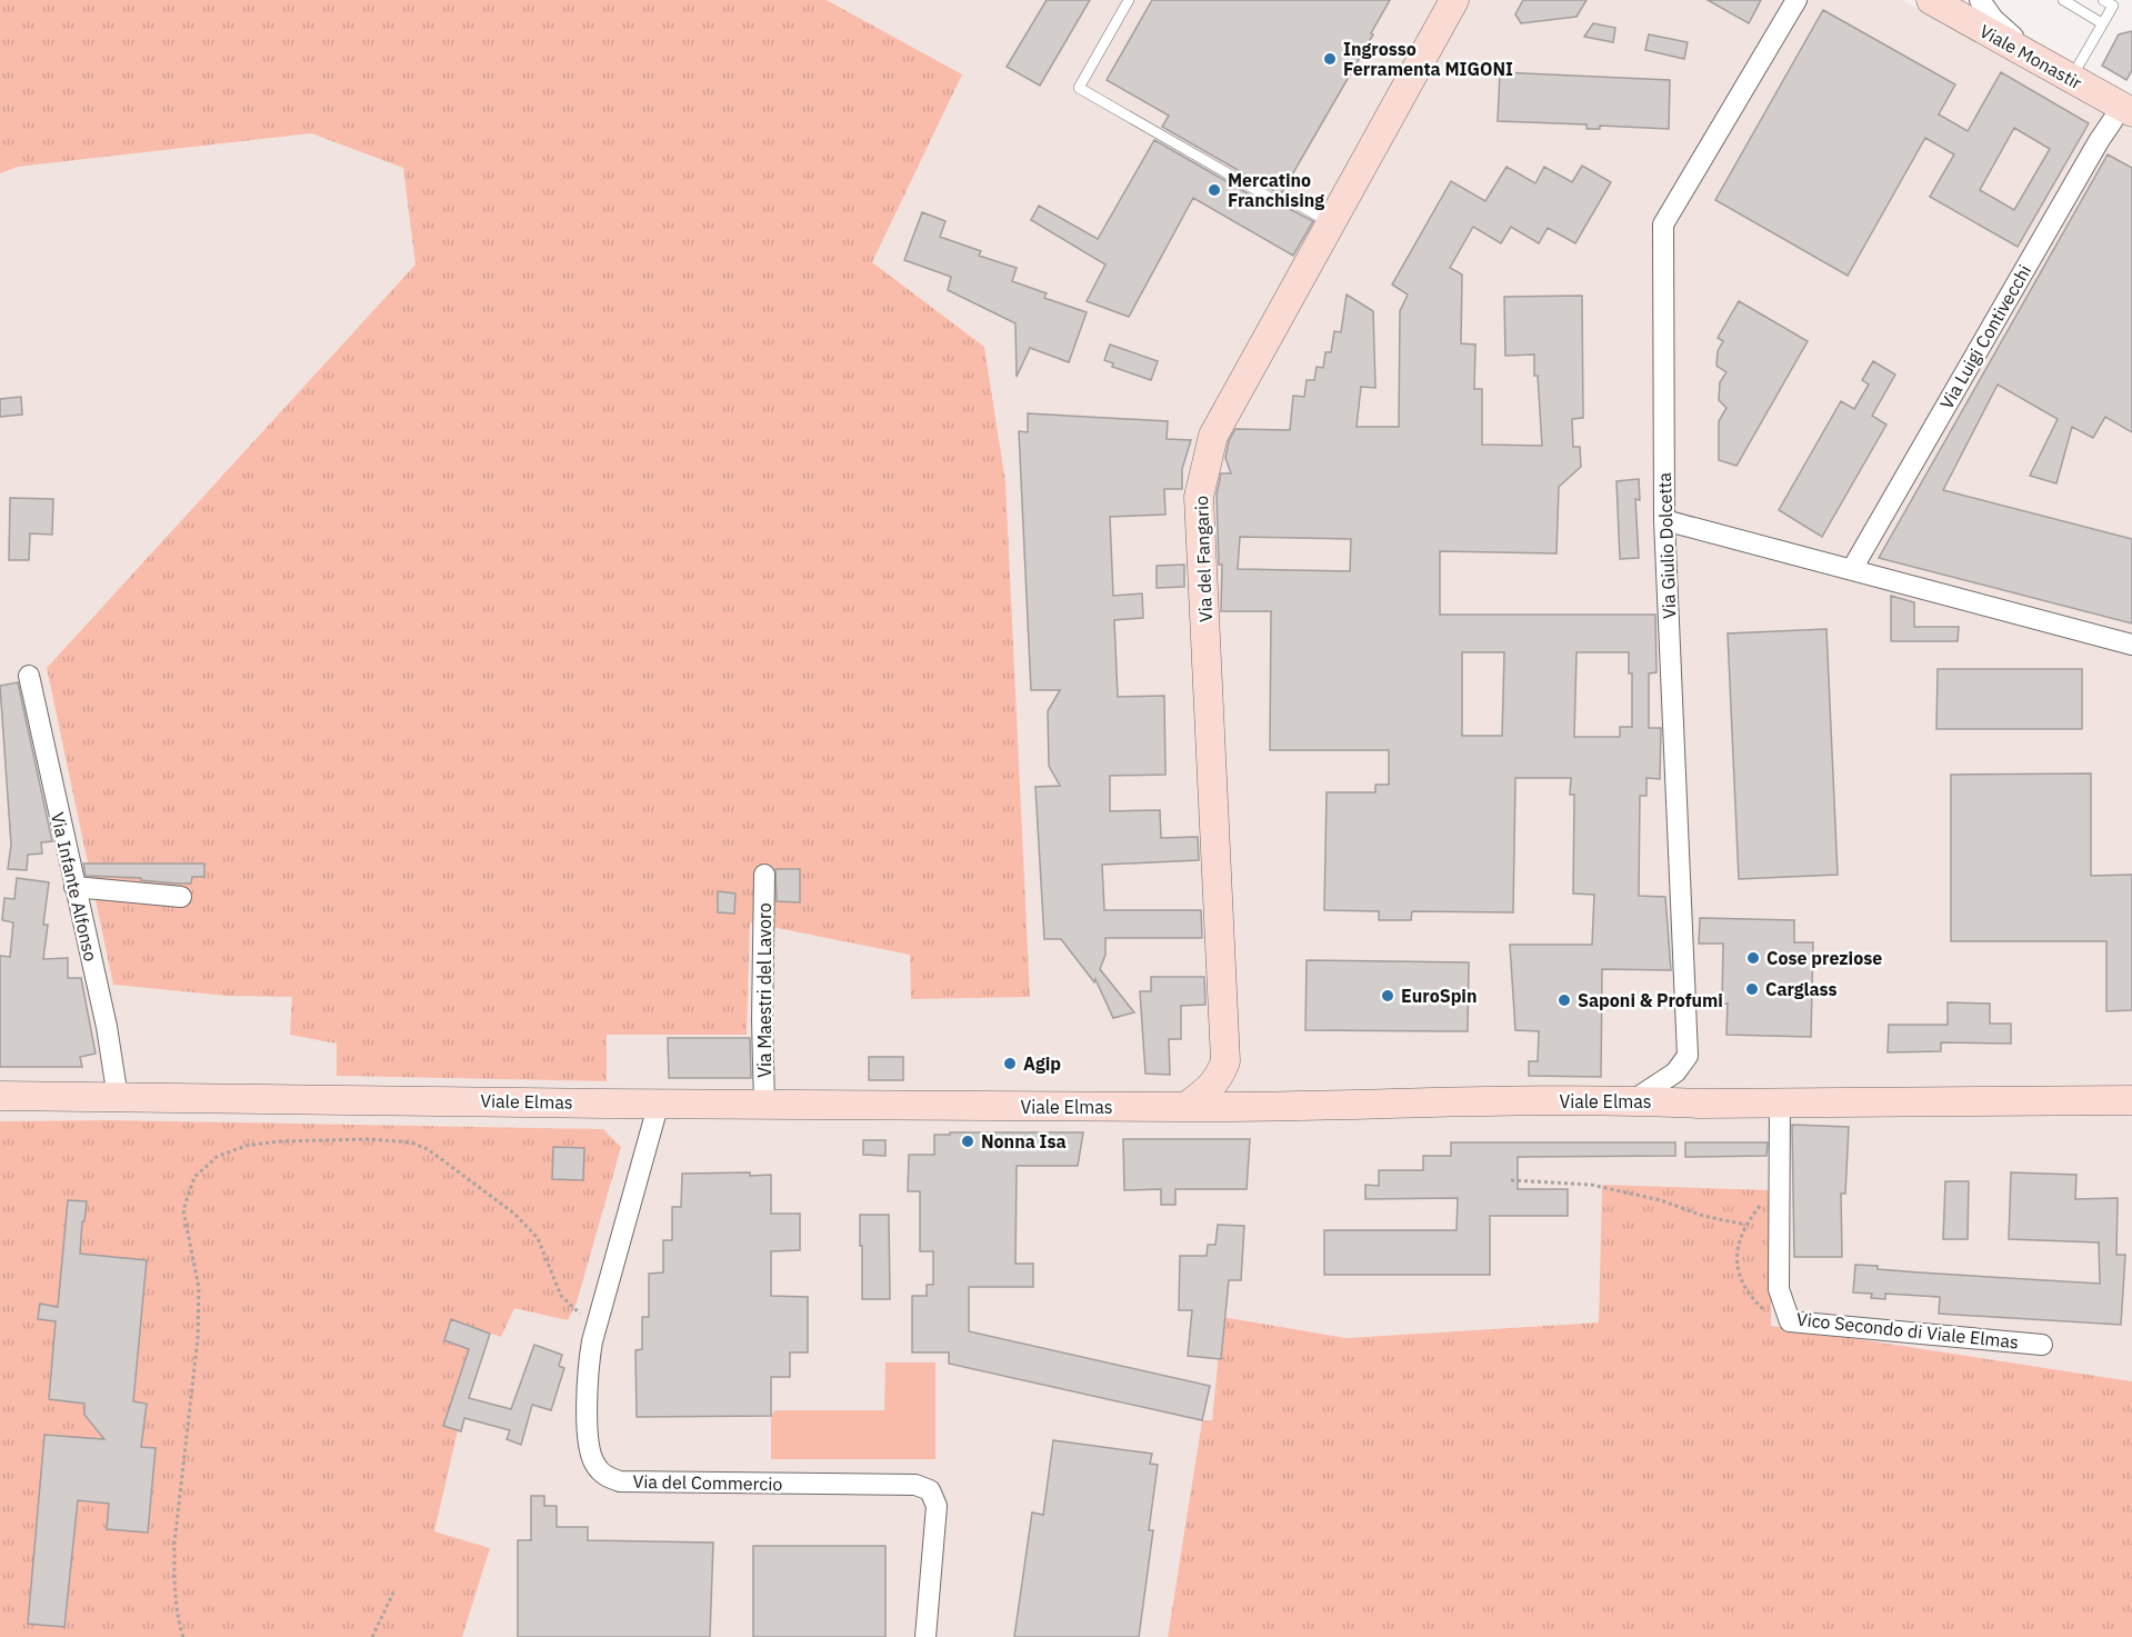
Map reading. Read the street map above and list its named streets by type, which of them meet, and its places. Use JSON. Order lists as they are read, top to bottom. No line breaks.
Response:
{"streets":{"main road":["Viale Monastir","Via del Fangario","Viale Elmas"],"street":["Via Luigi Contivecchi","Via Giulio Dolcetta","Via Infante Alfonso","Via Maestri del Lavoro","Vico Secondo di Viale Elmas","Via del Commercio"]},"crossings":[["Viale Monastir","Via Luigi Contivecchi"],["Via Giulio Dolcetta","Viale Elmas"],["Via Infante Alfonso","Viale Elmas"],["Via Maestri del Lavoro","Viale Elmas"],["Viale Elmas","Vico Secondo di Viale Elmas"],["Viale Elmas","Via del Commercio"]],"places":["Ingrosso Ferramenta MIGONI","Mercatino Franchising","Cose preziose","Carglass","EuroSpin","Saponi & Profumi","Agip","Nonna Isa"]}
